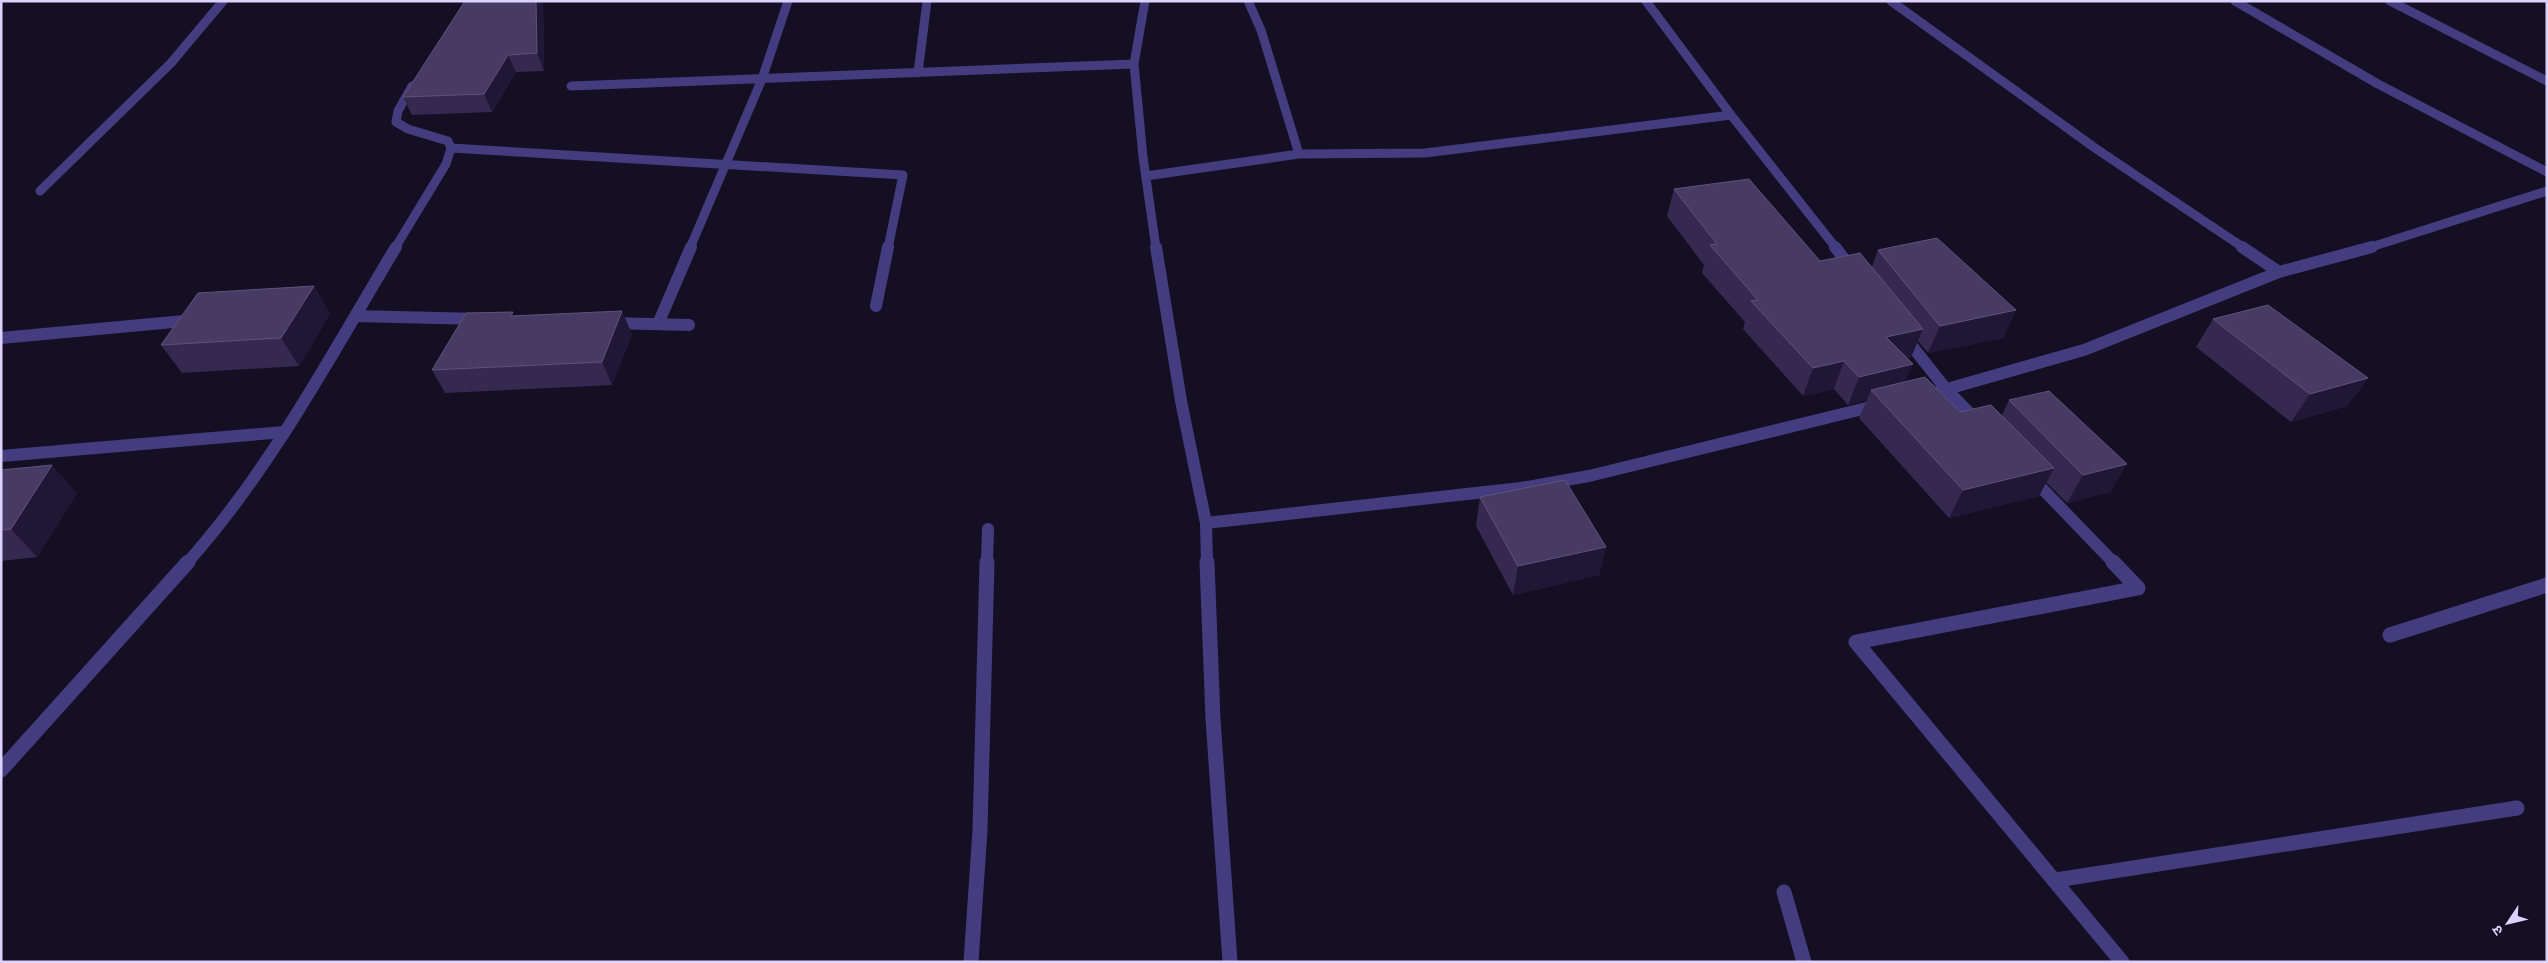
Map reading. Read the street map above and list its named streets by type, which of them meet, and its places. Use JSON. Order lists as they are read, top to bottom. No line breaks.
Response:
{"north":"bottom left"}
